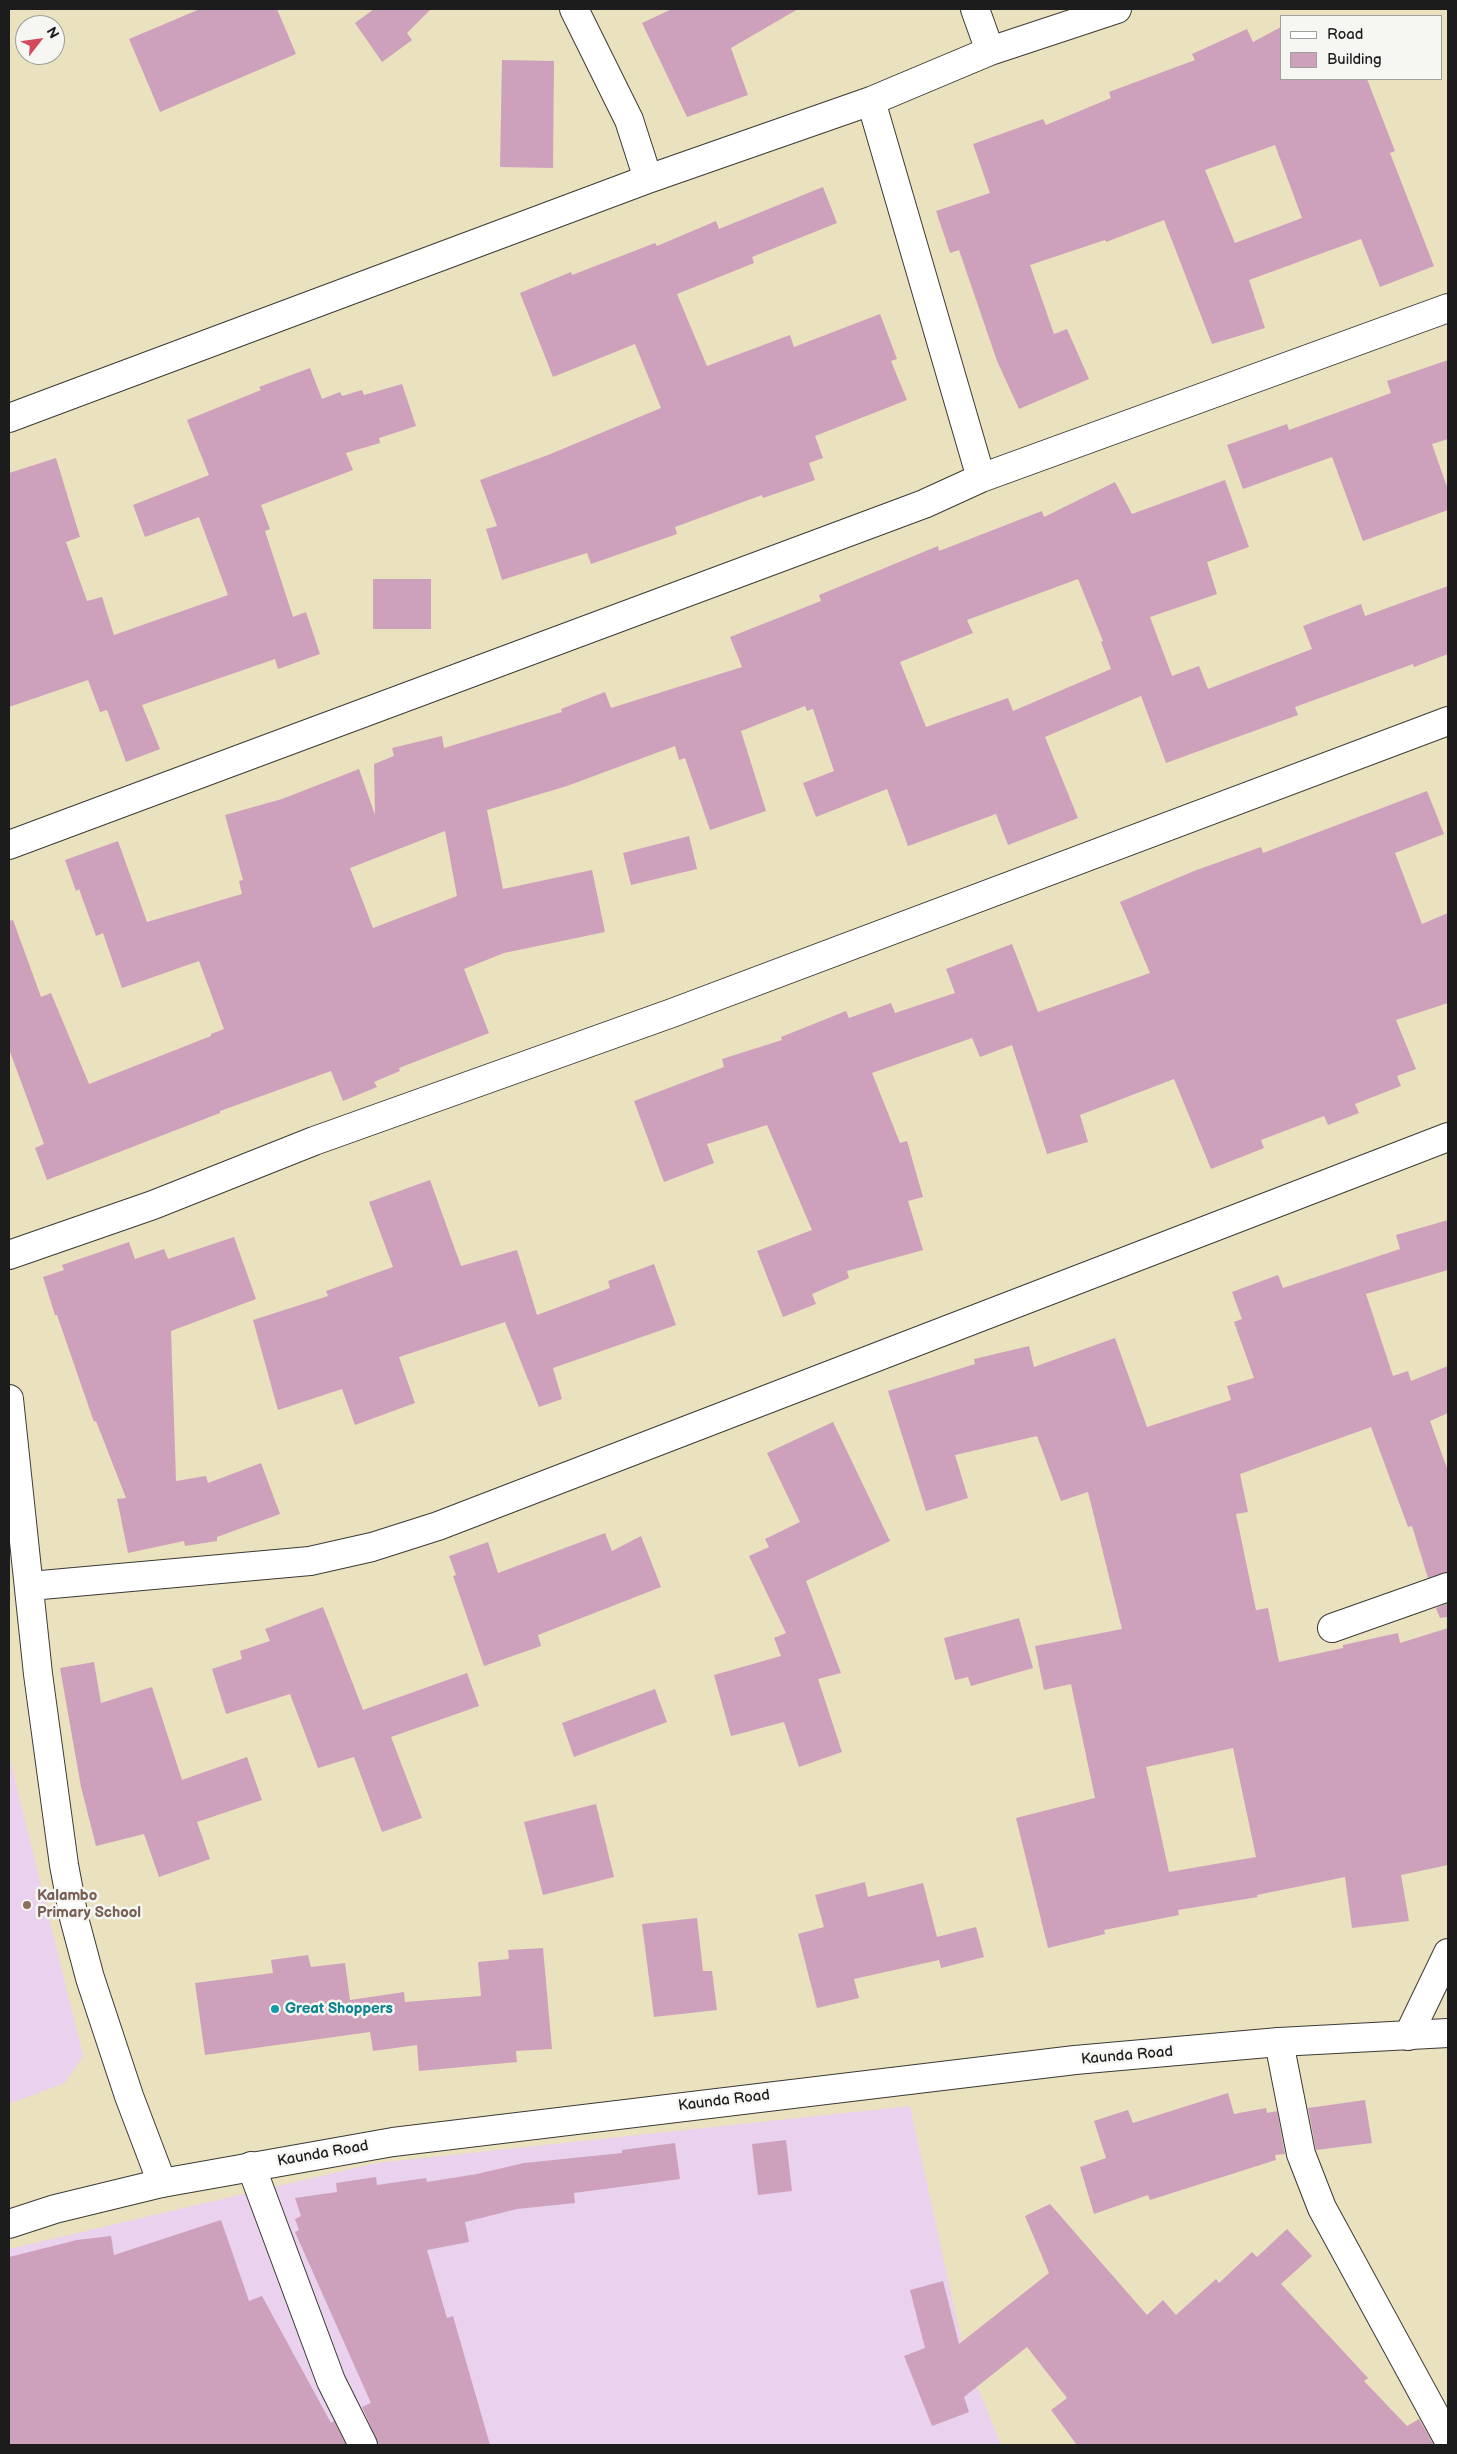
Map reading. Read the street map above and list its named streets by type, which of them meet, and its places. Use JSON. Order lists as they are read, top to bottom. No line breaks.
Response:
{"streets":{"street":["Kaunda Road"]},"places":["Kalambo Primary School","Great Shoppers"],"legend":["Road","Building"],"north":"top right"}
